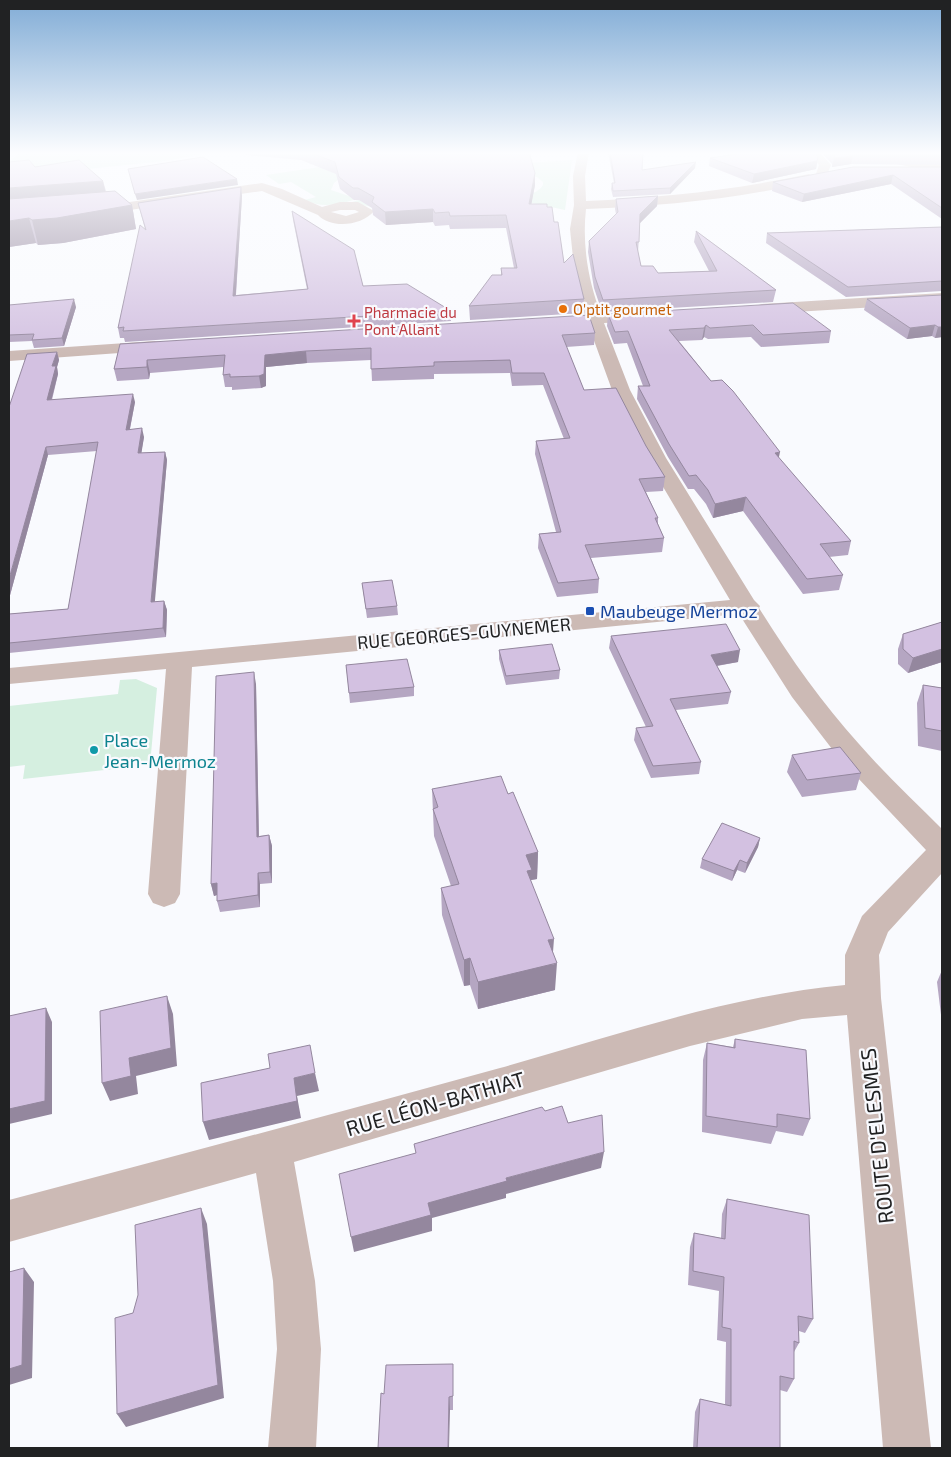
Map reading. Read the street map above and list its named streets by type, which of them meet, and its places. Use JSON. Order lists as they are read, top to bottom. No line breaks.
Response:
{"streets":{"street":["RUE GEORGES-GUYNEMER","RUE LÉON-BATHIAT","ROUTE D'ELESMES"]},"crossings":[["RUE LÉON-BATHIAT","ROUTE D'ELESMES"]],"places":{"other":["O'ptit gourmet","Place Jean-Mermoz"],"health":["Pharmacie du Pont Allant"],"transit":["Maubeuge Mermoz"]}}
